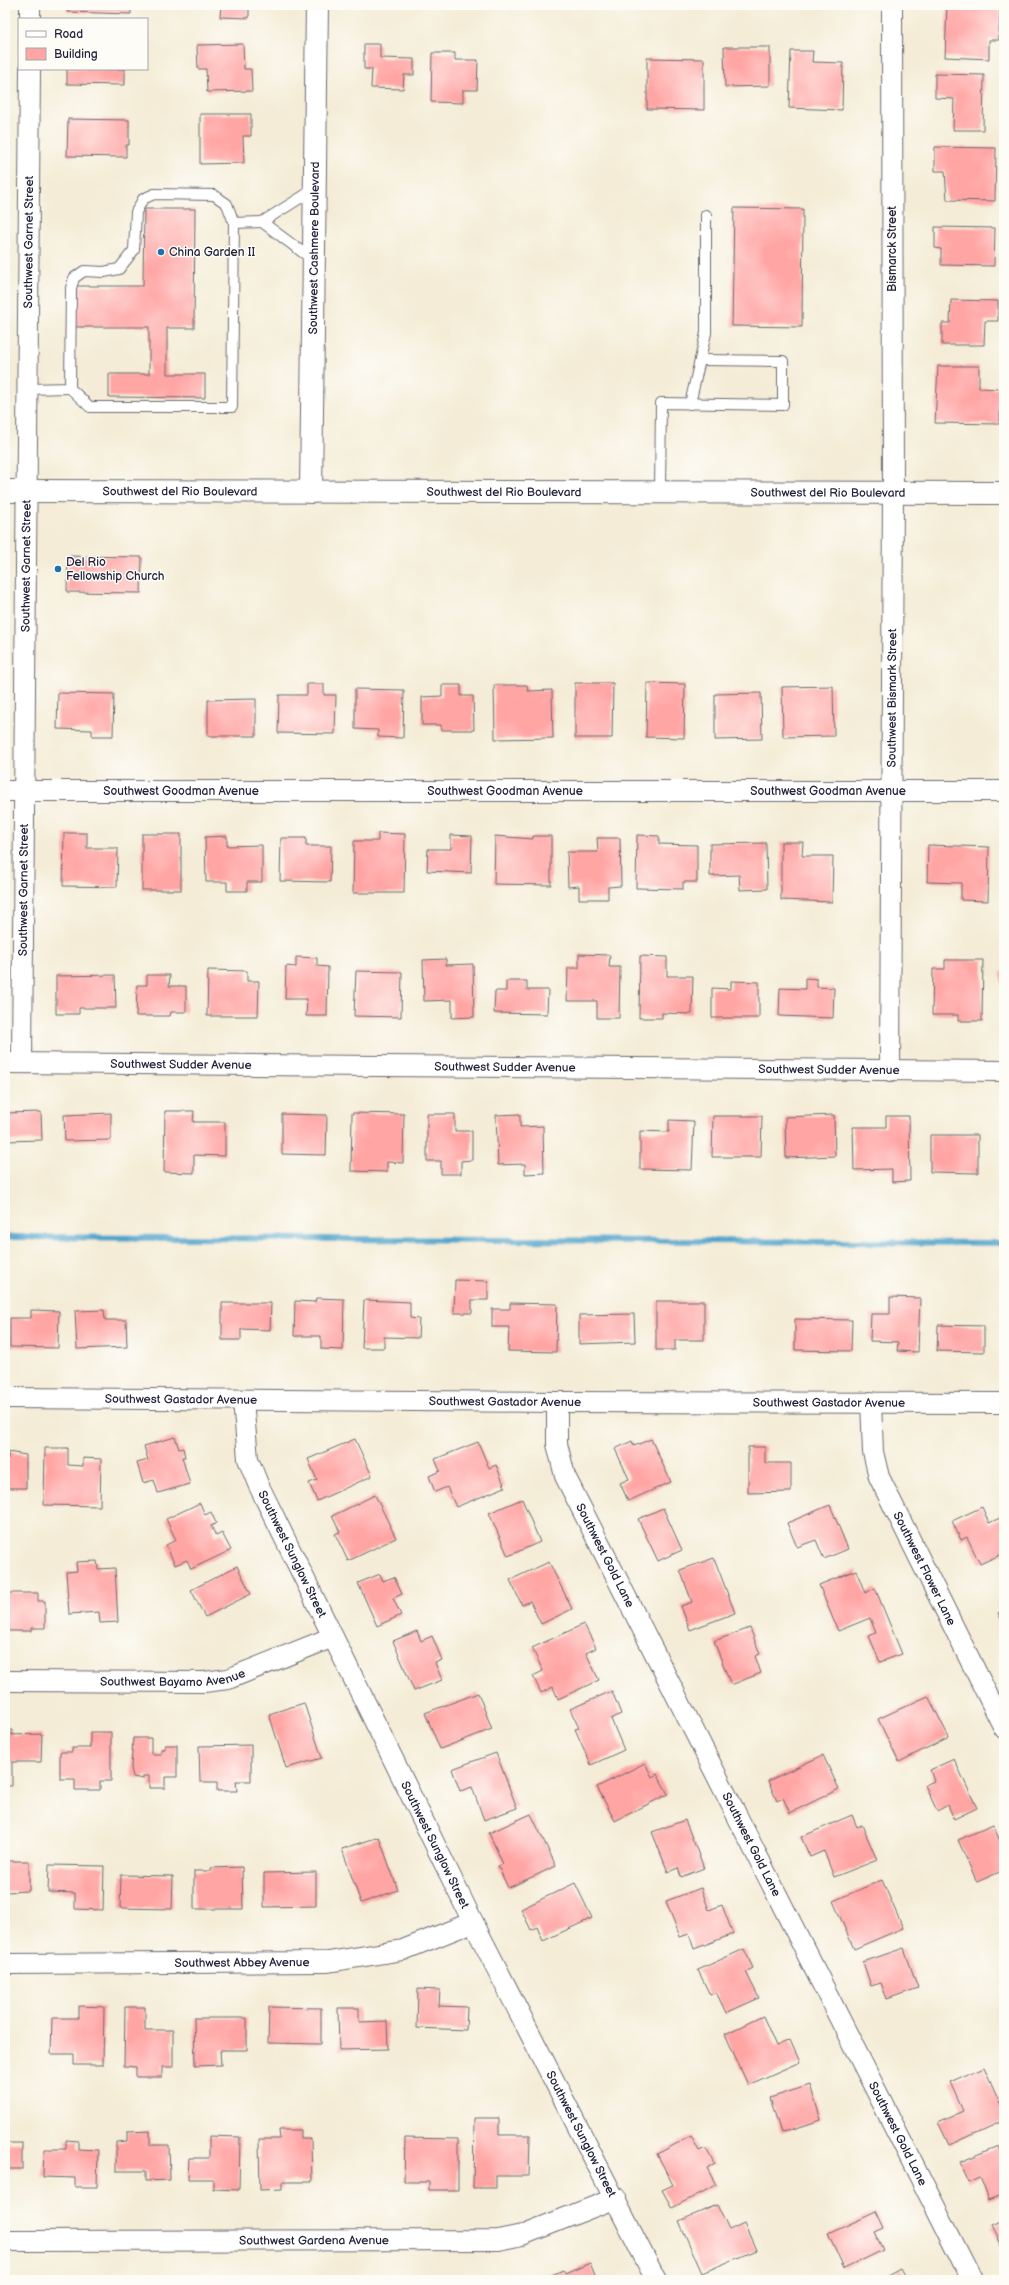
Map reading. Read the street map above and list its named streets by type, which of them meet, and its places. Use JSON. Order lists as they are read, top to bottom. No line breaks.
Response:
{"streets":{"street":["Southwest Garnet Street","Southwest Cashmere Boulevard","Bismarck Street","Southwest del Rio Boulevard","Southwest Bismark Street","Southwest Goodman Avenue","Southwest Sudder Avenue","Southwest Gastador Avenue","Southwest Sunglow Street","Southwest Gold Lane","Southwest Flower Lane","Southwest Bayamo Avenue","Southwest Abbey Avenue","Southwest Gardena Avenue"]},"crossings":[["Southwest Garnet Street","Southwest del Rio Boulevard"],["Southwest Garnet Street","Southwest Goodman Avenue"],["Southwest Garnet Street","Southwest Sudder Avenue"],["Southwest Cashmere Boulevard","Southwest del Rio Boulevard"],["Bismarck Street","Southwest del Rio Boulevard"],["Bismarck Street","Southwest Bismark Street"],["Southwest del Rio Boulevard","Southwest Bismark Street"],["Southwest Bismark Street","Southwest Goodman Avenue"],["Southwest Bismark Street","Southwest Sudder Avenue"],["Southwest Gastador Avenue","Southwest Sunglow Street"],["Southwest Gastador Avenue","Southwest Gold Lane"],["Southwest Gastador Avenue","Southwest Flower Lane"],["Southwest Sunglow Street","Southwest Bayamo Avenue"],["Southwest Sunglow Street","Southwest Abbey Avenue"],["Southwest Sunglow Street","Southwest Gardena Avenue"]],"places":["China Garden II","Del Rio Fellowship Church"],"legend":["Road","Building"]}
